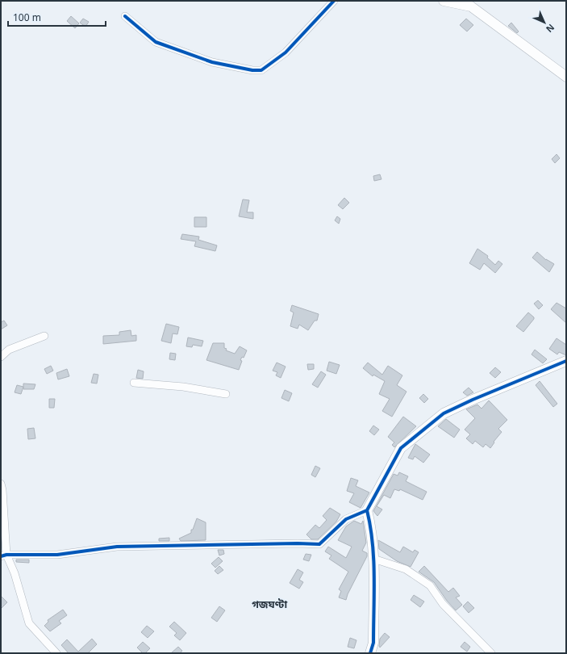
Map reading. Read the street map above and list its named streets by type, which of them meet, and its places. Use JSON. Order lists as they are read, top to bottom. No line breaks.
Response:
{"districts":["গজঘণ্টা"],"scale_bar":"100 m","north":"bottom right"}
